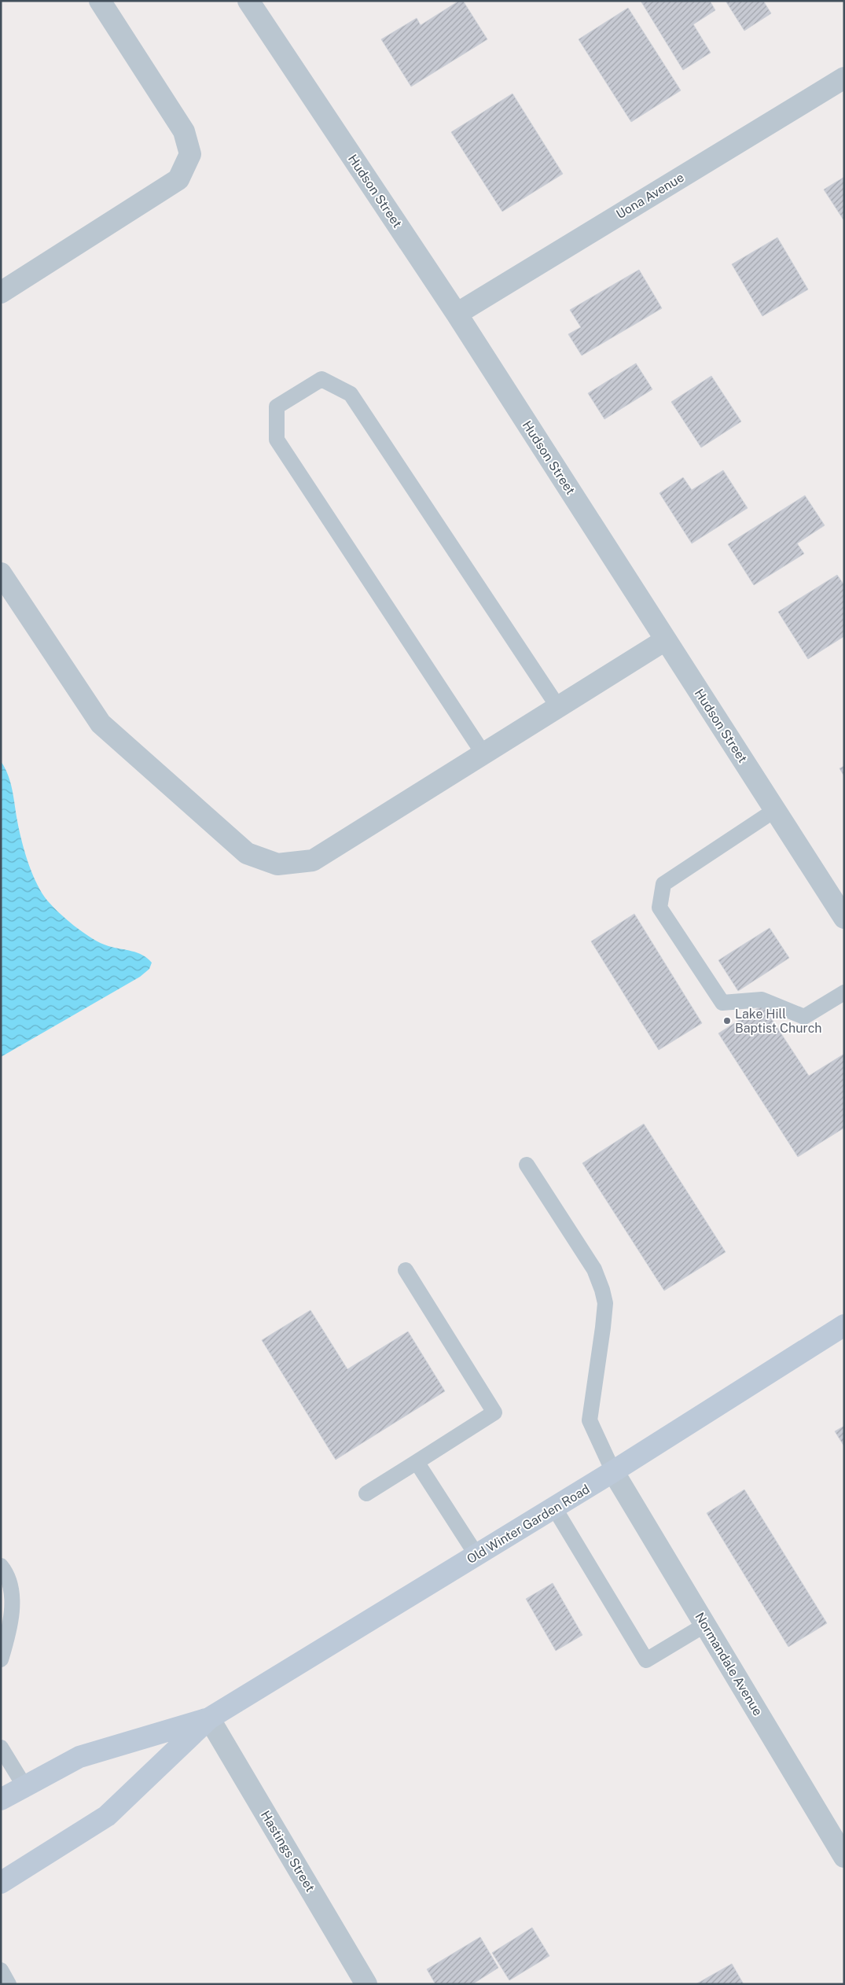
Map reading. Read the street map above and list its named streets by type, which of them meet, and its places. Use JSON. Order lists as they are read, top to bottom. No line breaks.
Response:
{"streets":{"main road":["Old Winter Garden Road"],"street":["Hudson Street","Uona Avenue","Normandale Avenue","Hastings Street"]},"crossings":[["Hudson Street","Uona Avenue"],["Old Winter Garden Road","Normandale Avenue"],["Old Winter Garden Road","Hastings Street"]],"places":["Lake Hill Baptist Church"]}
